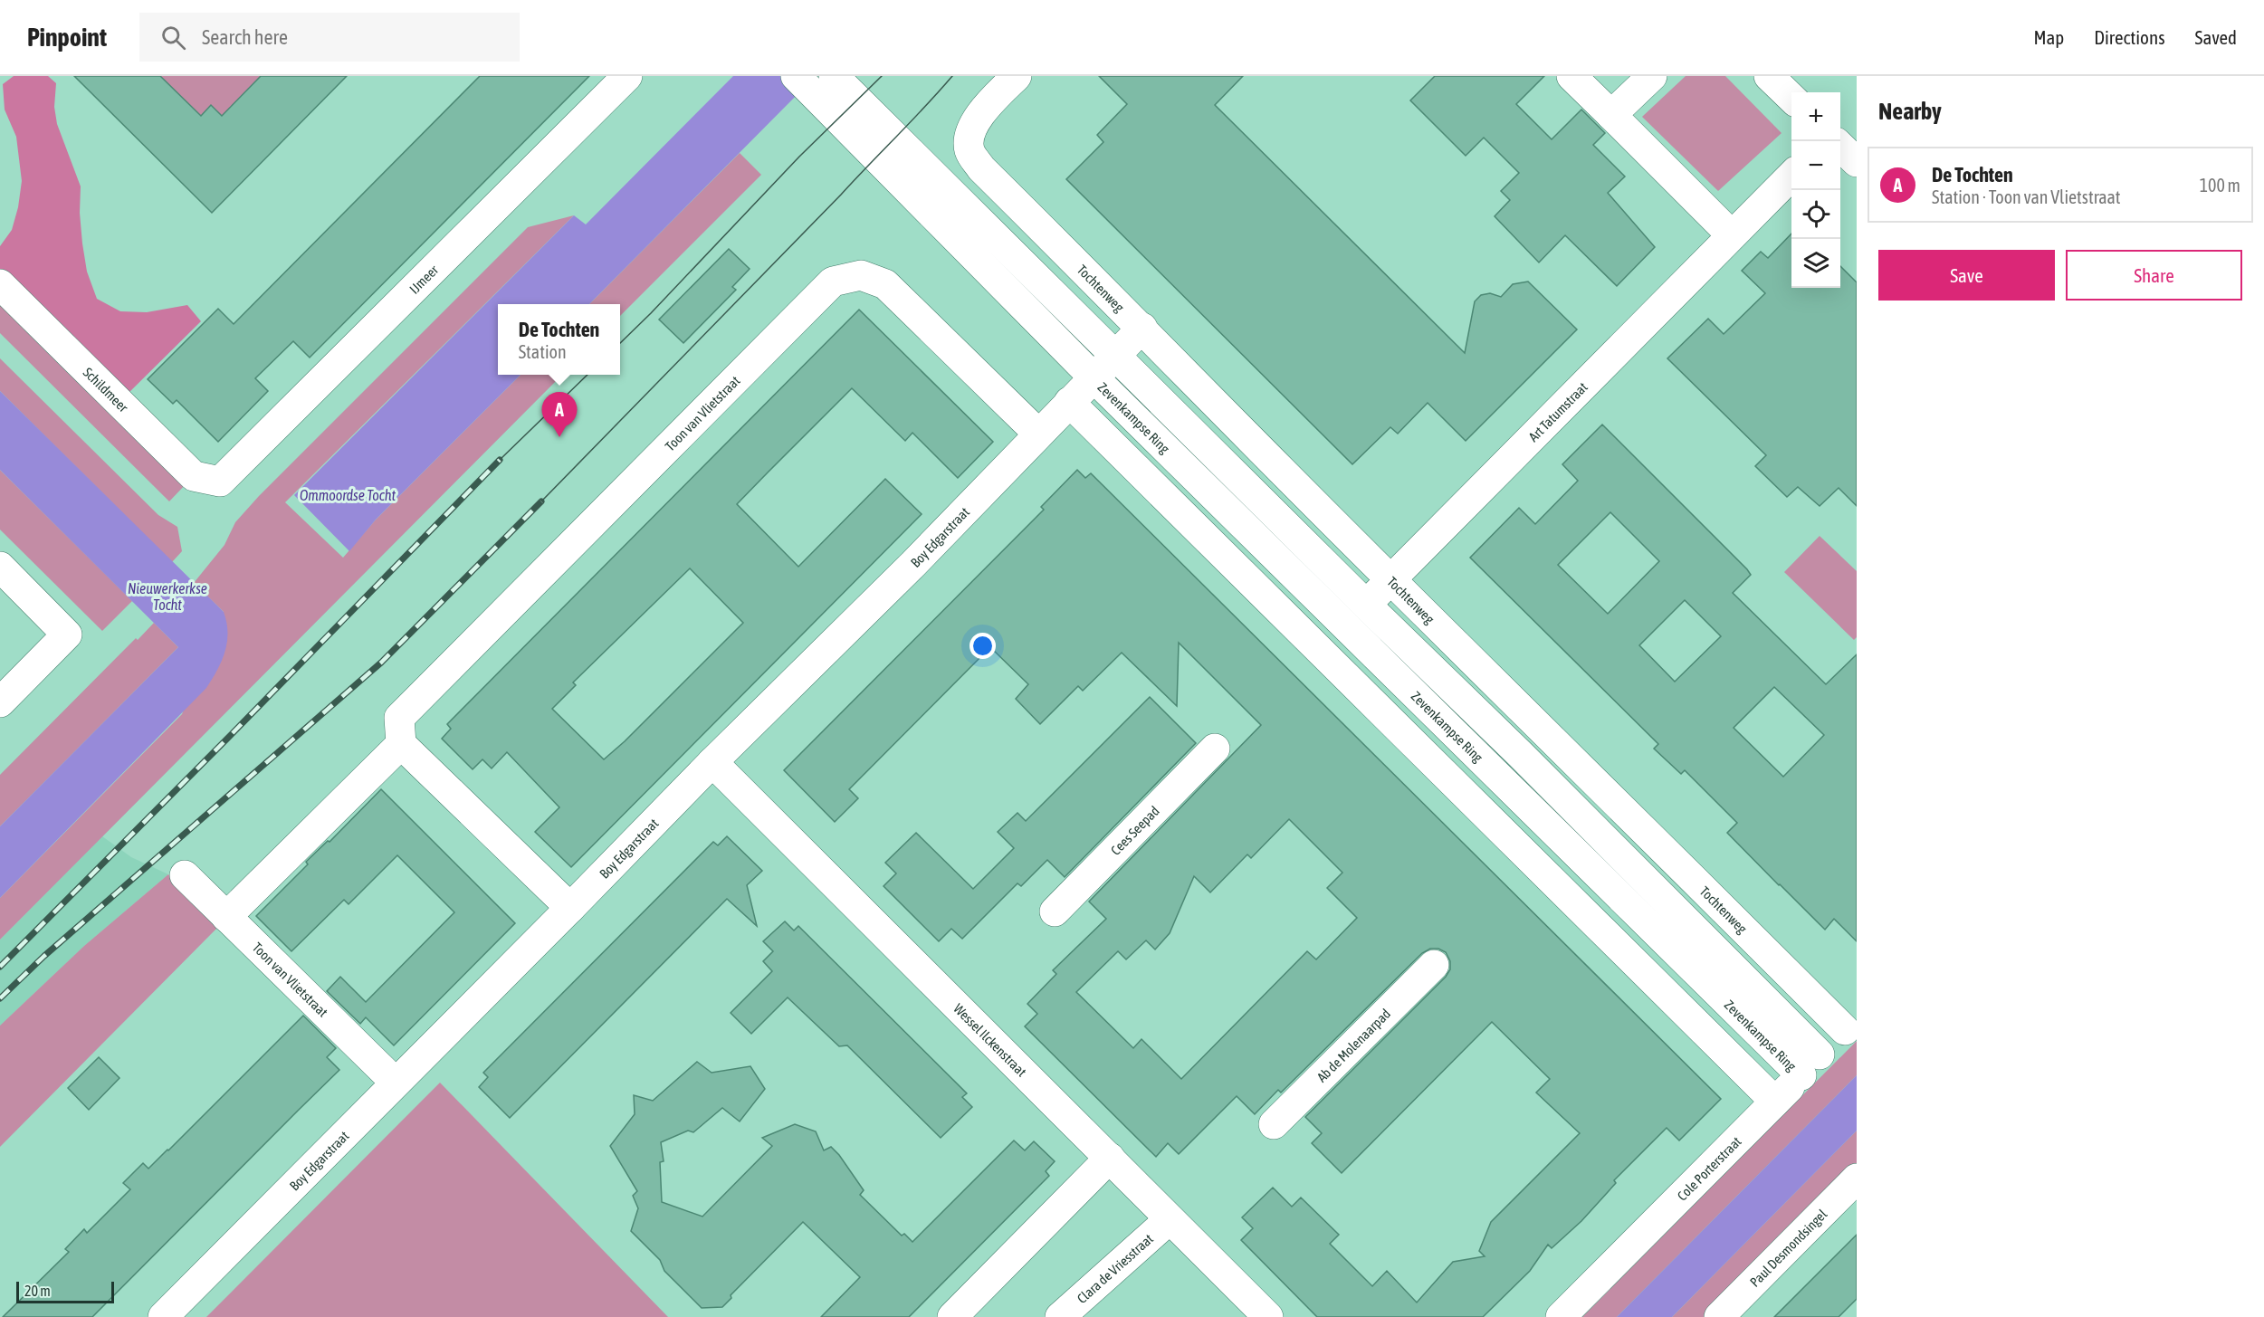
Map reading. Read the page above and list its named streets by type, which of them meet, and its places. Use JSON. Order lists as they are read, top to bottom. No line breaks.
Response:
{"streets":{"street":["IJmeer","Tochtenweg","Schildmeer","Art Tatumstraat","Toon van Vlietstraat","Zevenkampse Ring","Boy Edgarstraat","Cees Seepad","Wessel Ilckenstraat","Ab de Molenaarpad","Cole Porterstraat","Paul Desmondsingel","Clara de Vriesstraat"]},"crossings":[["IJmeer","Schildmeer"],["Tochtenweg","Art Tatumstraat"],["Tochtenweg","Zevenkampse Ring"],["Tochtenweg","Cole Porterstraat"],["Art Tatumstraat","Zevenkampse Ring"],["Toon van Vlietstraat","Boy Edgarstraat"],["Zevenkampse Ring","Boy Edgarstraat"],["Zevenkampse Ring","Cole Porterstraat"],["Boy Edgarstraat","Wessel Ilckenstraat"],["Wessel Ilckenstraat","Clara de Vriesstraat"]],"water":["Ommoordse Tocht","Nieuwerkerkse Tocht"],"scale_bar":"20 m","page":{"header":"Pinpoint","search":"Search here","nav":["Map","Directions","Saved"],"heading":"Nearby","map_buttons":["+","−"],"list":[{"mark":"A","name":"De Tochten","note":"Station · Toon van Vlietstraat","value":"100 m"}],"buttons":["Save","Share"],"popup":["De Tochten","Station"],"pins":"A","scale":"20 m"}}
